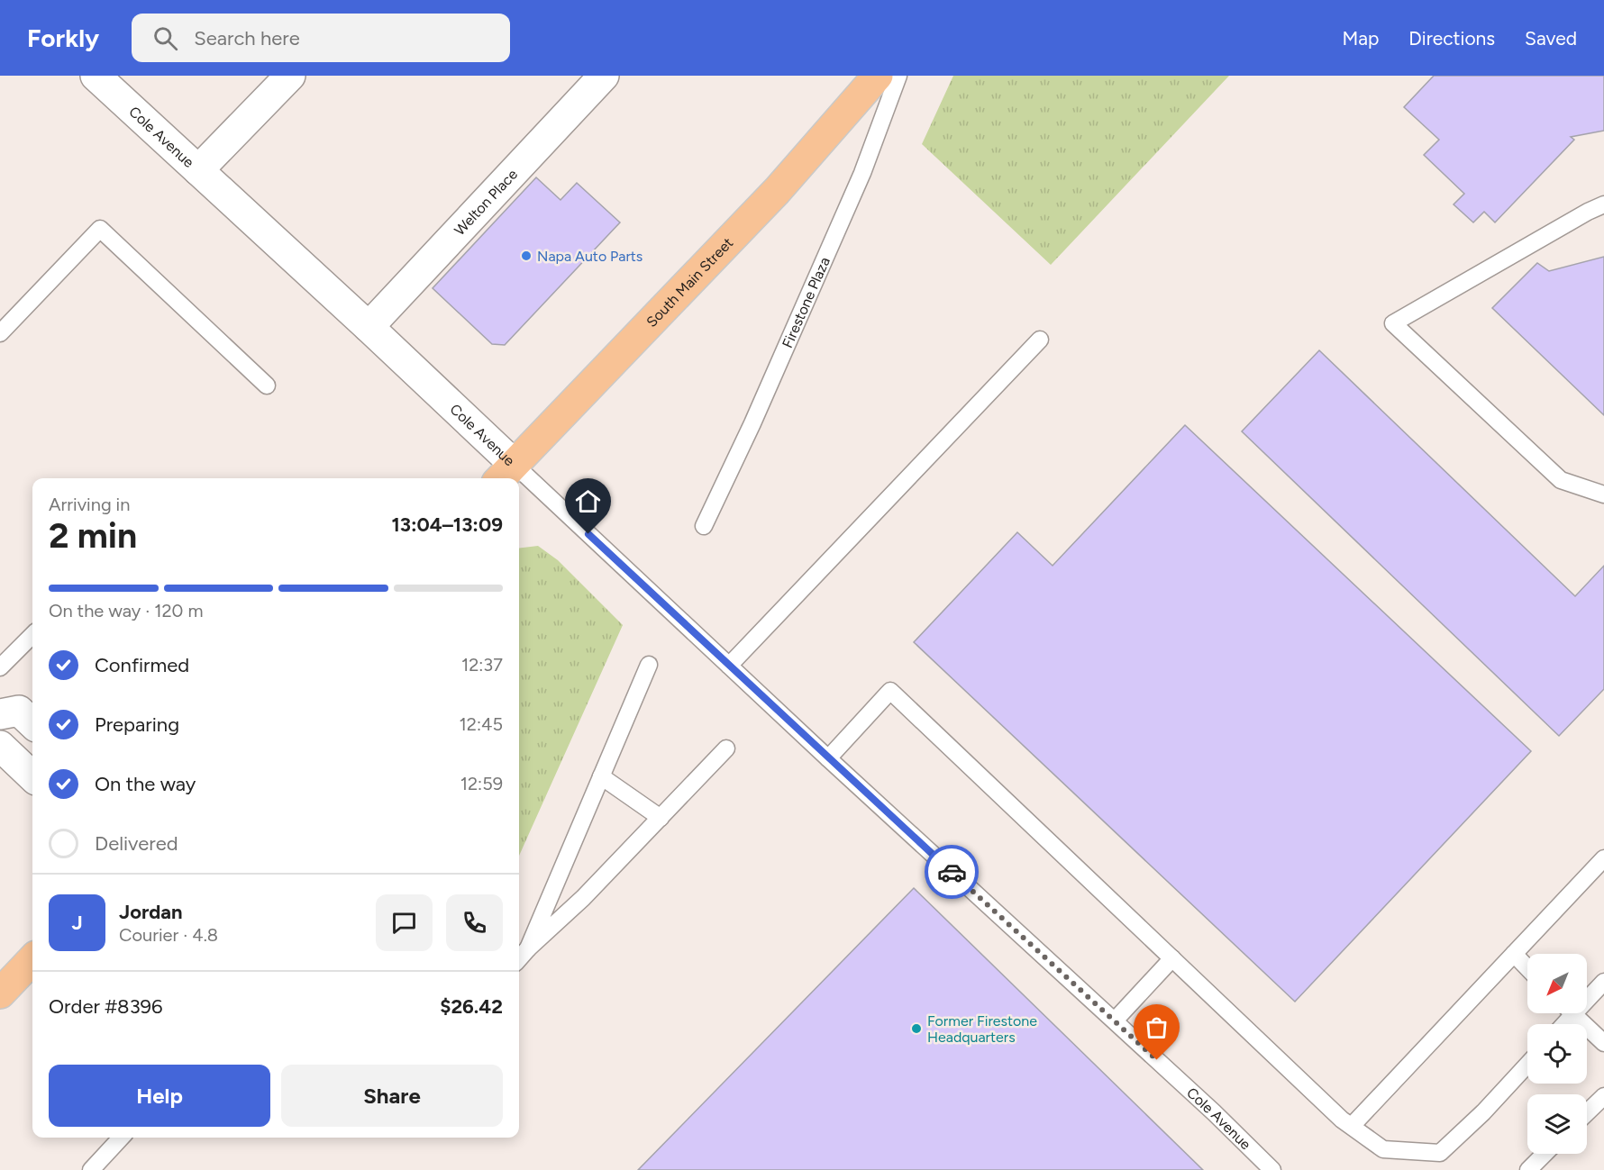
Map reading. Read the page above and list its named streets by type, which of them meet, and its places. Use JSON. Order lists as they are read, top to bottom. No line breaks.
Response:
{"streets":{"main road":["South Main Street"],"street":["Cole Avenue","Welton Place"],"lane":["Firestone Plaza"]},"crossings":[["Cole Avenue","Welton Place"],["Cole Avenue","South Main Street"]],"places":["Napa Auto Parts","Former Firestone Headquarters"],"north":"bottom left","page":{"header":"Forkly","search":"Search here","nav":["Map","Directions","Saved"],"heading":["2 min","Arriving in","13:04–13:09"],"panel":["Jordan","Courier · 4.8","Order #8396","$26.42"],"bar":"On the way · 120 m","list":[["Confirmed","12:37"],["Preparing","12:45"],["On the way","12:59"],"Delivered"],"round":"J","buttons":["Help","Share"]}}
